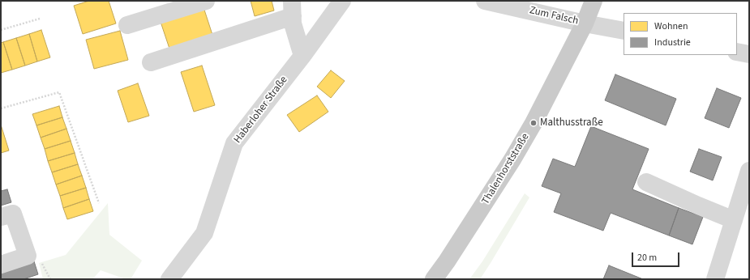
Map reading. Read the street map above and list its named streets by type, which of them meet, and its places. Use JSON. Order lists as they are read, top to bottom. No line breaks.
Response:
{"streets":{"main road":["Thalenhorststraße"],"street":["Zum Falsch","Haberloher Straße"]},"crossings":[["Zum Falsch","Thalenhorststraße"]],"places":["Malthusstraße"],"legend":["Wohnen","Industrie"],"scale_bar":"20 m"}
